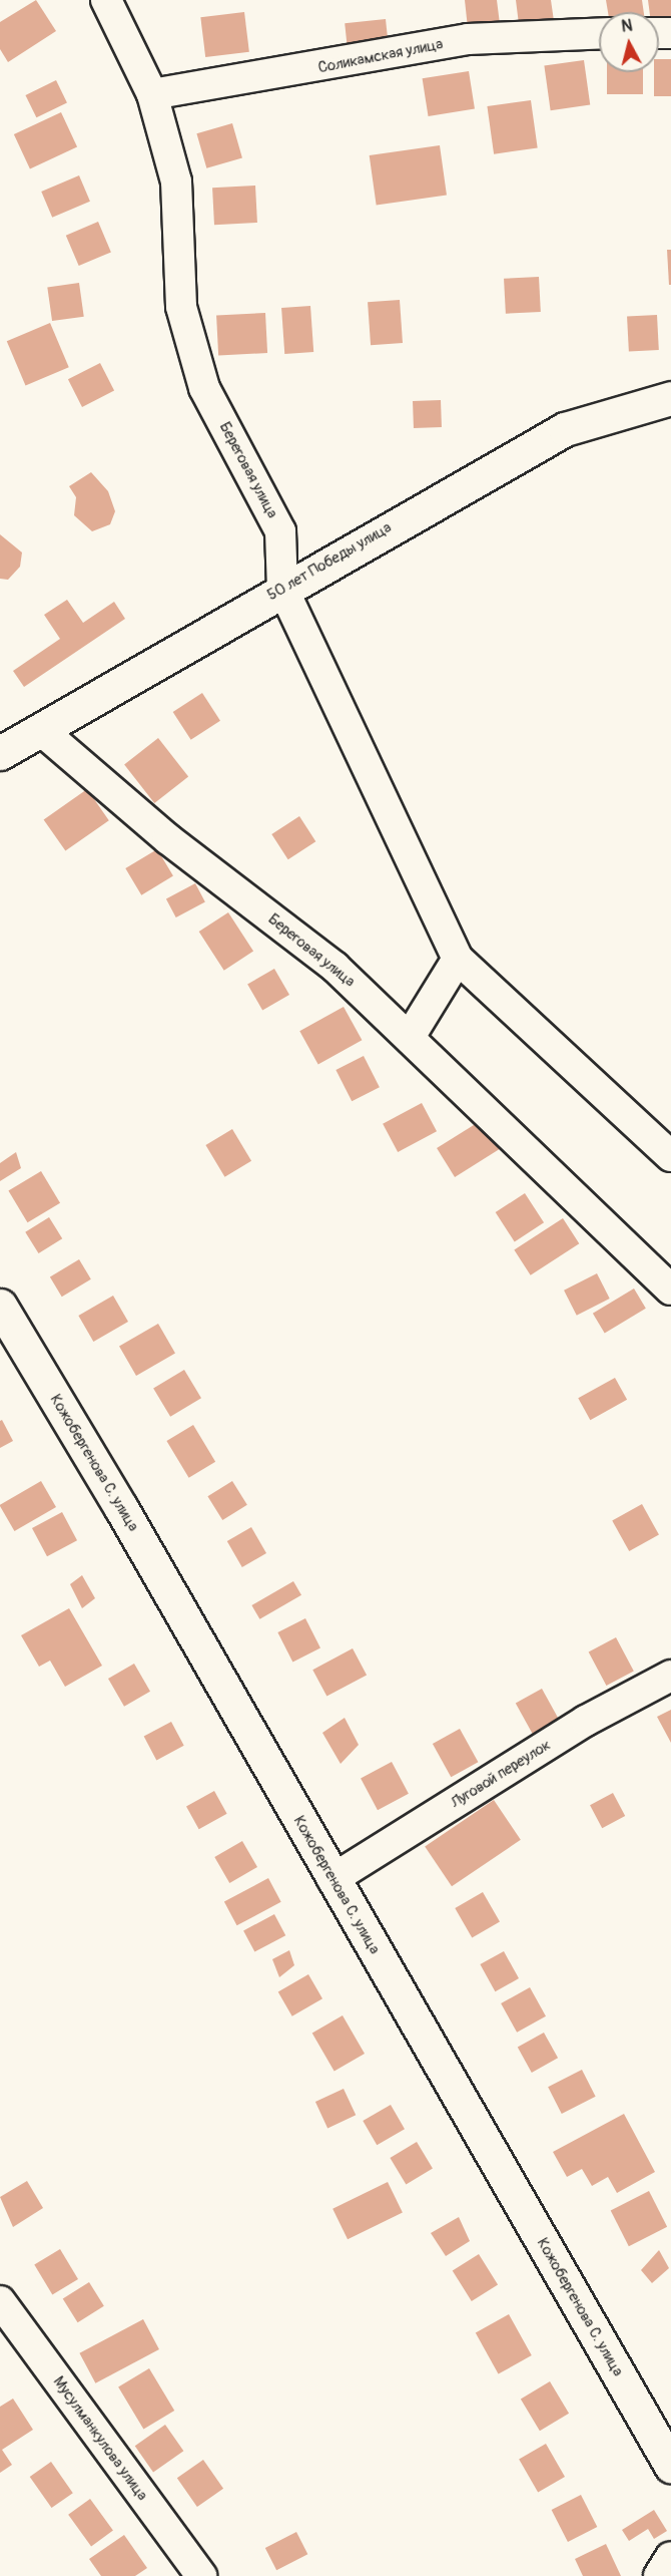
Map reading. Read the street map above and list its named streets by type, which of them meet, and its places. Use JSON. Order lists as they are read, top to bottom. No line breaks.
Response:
{"streets":{"main road":["50 лет Победы улица","Кожобергенова С. улица"],"street":["Соликамская улица","Береговая улица","Луговой переулок","Мусулманкулова улица"]},"crossings":[["Соликамская улица","Береговая улица"],["Береговая улица","50 лет Победы улица"],["Кожобергенова С. улица","Луговой переулок"]],"north":"top"}
